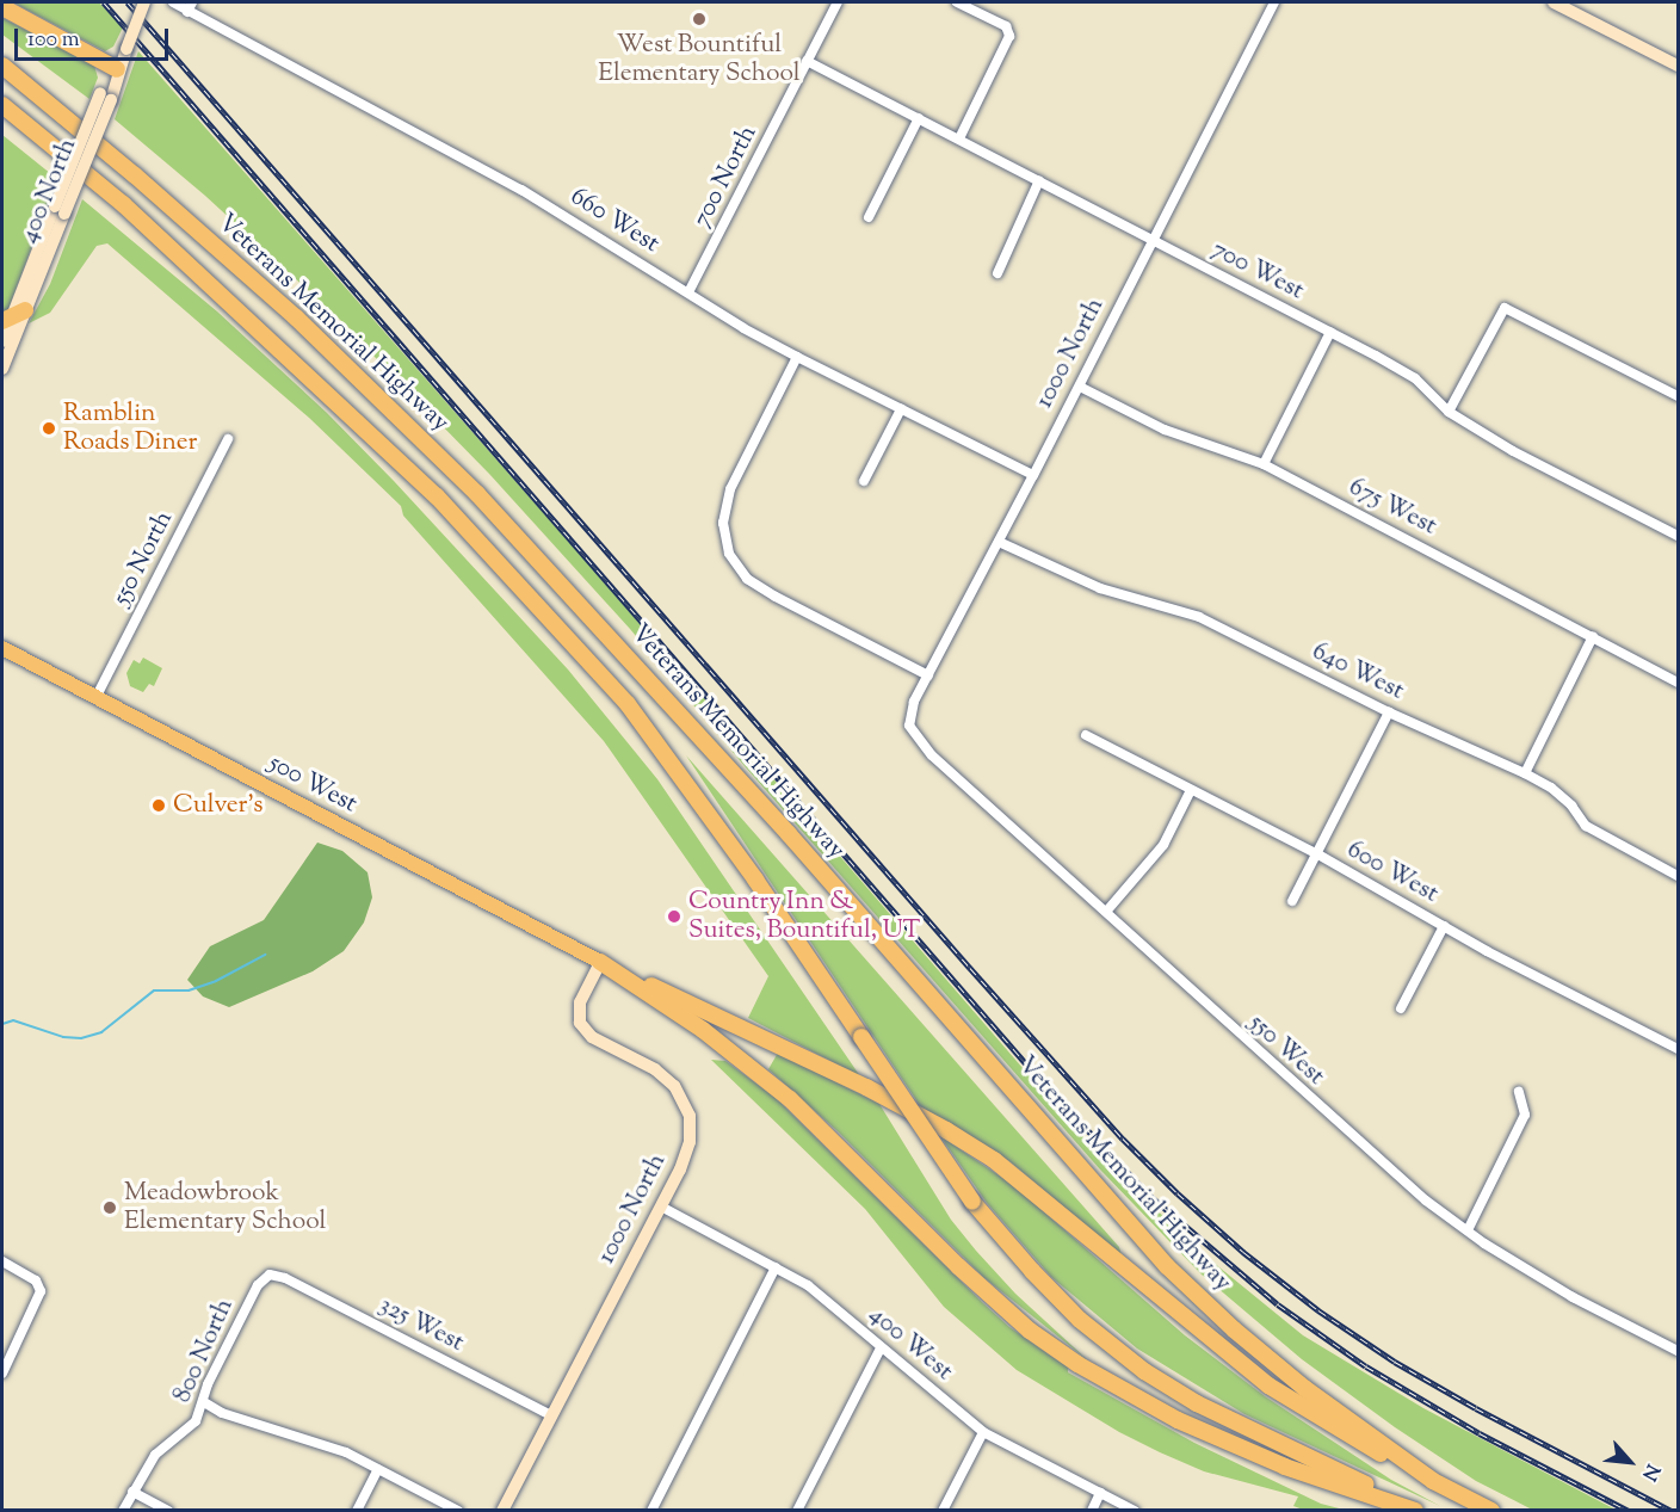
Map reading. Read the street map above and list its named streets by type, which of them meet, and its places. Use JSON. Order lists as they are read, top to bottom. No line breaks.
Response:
{"streets":{"highway":["Veterans Memorial Highway"],"main road":["500 West"],"street":["700 North","400 North","660 West","700 West","1000 North","675 West","550 North","640 West","600 West","550 West","325 West","400 West","800 North"]},"crossings":[["700 North","660 West"],["700 North","700 West"],["660 West","1000 North"],["700 West","1000 North"],["1000 North","675 West"],["1000 North","640 West"],["1000 North","500 West"],["1000 North","550 West"],["1000 North","325 West"],["1000 North","400 West"],["550 North","500 West"],["325 West","800 North"]],"places":["West Bountiful Elementary School","Ramblin Roads Diner","Culver's","Country Inn & Suites, Bountiful, UT","Meadowbrook Elementary School"],"scale_bar":"100 m","north":"bottom right"}
